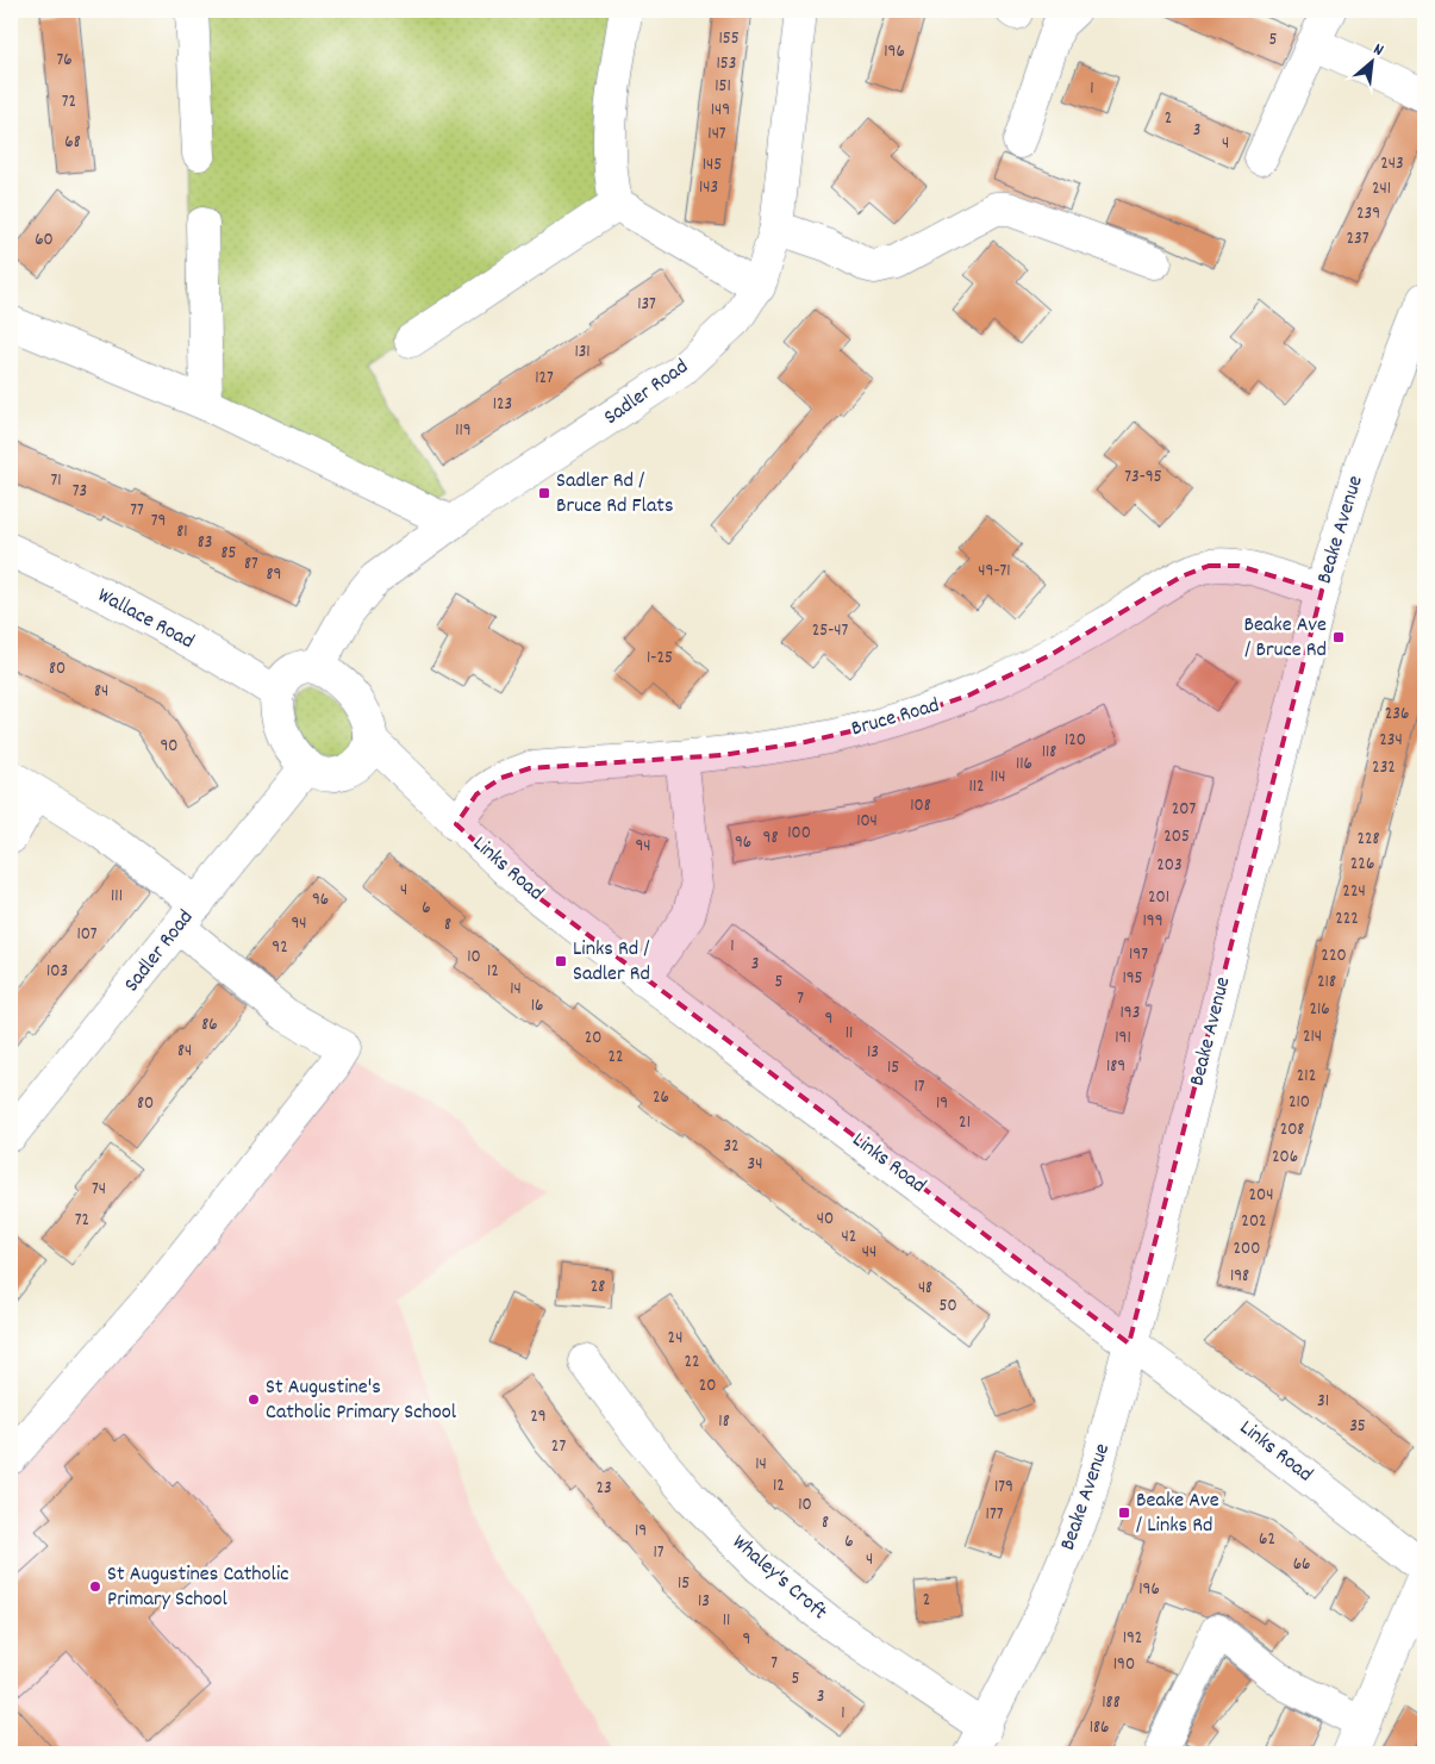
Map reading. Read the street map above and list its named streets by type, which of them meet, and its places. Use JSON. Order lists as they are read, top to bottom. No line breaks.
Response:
{"streets":{"street":["Sadler Road","Beake Avenue","Wallace Road","Bruce Road","Links Road","Whaley's Croft"]},"crossings":[["Sadler Road","Wallace Road"],["Sadler Road","Links Road"],["Beake Avenue","Bruce Road"],["Beake Avenue","Links Road"],["Beake Avenue","Whaley's Croft"],["Wallace Road","Links Road"],["Bruce Road","Links Road"]],"places":{"transit":["Sadler Rd / Bruce Rd Flats","Beake Ave / Bruce Rd","Links Rd / Sadler Rd","Beake Ave / Links Rd"],"other":["St Augustine's Catholic Primary School","St Augustines Catholic Primary School"]},"house_numbers":["155","5","196","76","153","151","1","72","149","2","3","147","68","4","243","145","143","241","239","237","60","137","131","127","123","119","73-95","71","73","77","79","81","83","85","87","49-71","89","25-47","1-25","80","84","236","120","234","90","118","116","232","114","112","108","207","104","100","205","98","228","96","94","226","203","4","224","111","201","96","6","222","199","94","8","107","1","92","197","220","10","3","103","12","195","5","218","14","7","16","216","193","9","86","11","214","20","191","84","13","22","189","15","212","17","26","210","80","19","21","208","32","206","34","74","204","40","72","202","42","200","44","198","28","48","50","24","22","20","31","29","18","35","27","14","12","179","23","10","177","8","19","62","6","17","4","66","15","196","2","13","11","192","9","7","190","5","3","188","1","186"],"north":"top right"}
